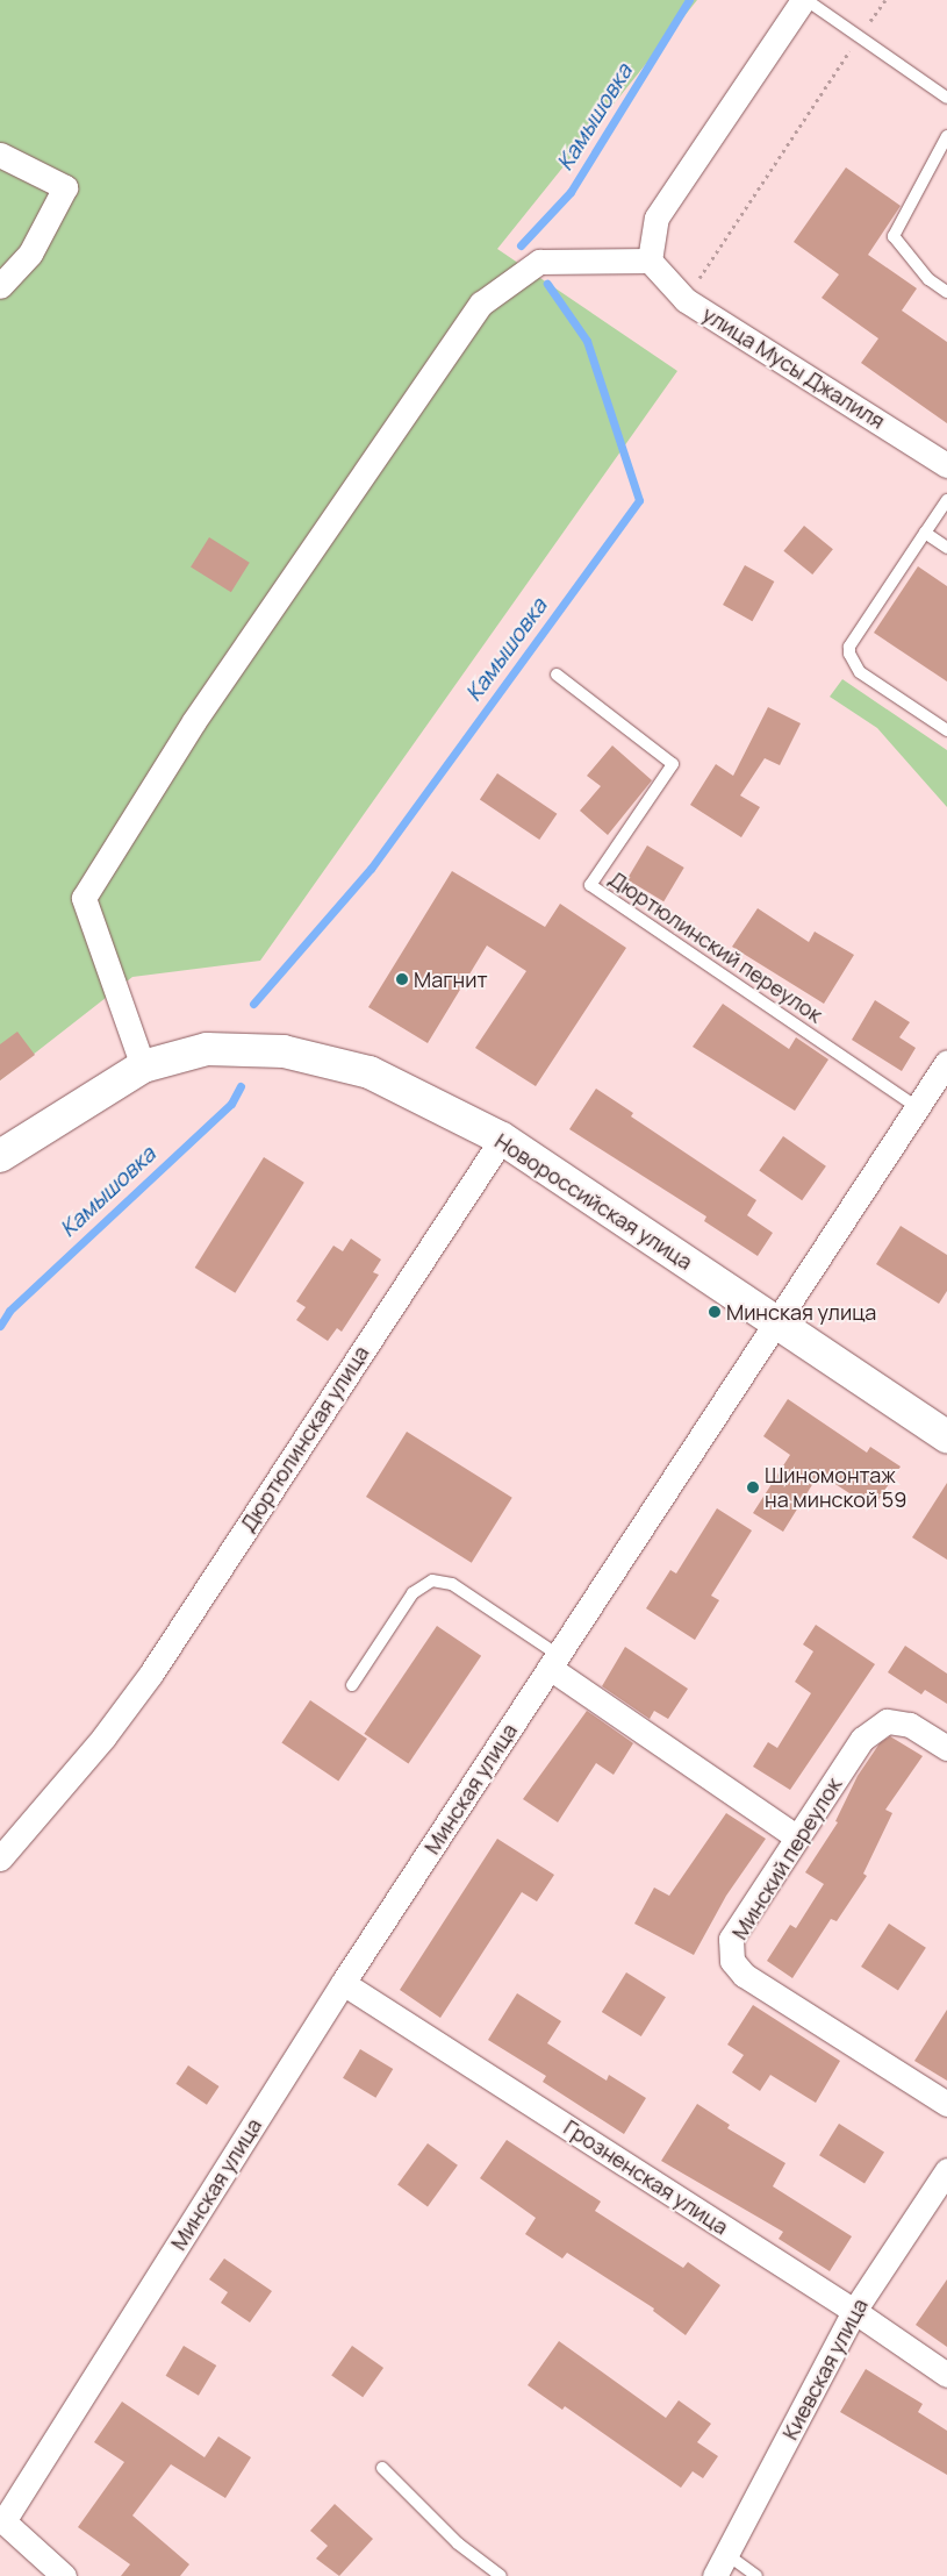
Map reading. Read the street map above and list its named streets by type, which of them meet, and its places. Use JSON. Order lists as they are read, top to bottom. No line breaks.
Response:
{"streets":{"main road":["Новороссийская улица"],"street":["улица Мусы Джалиля","Дюртюлинская улица","Минская улица","Минский переулок","Грозненская улица","Киевская улица"],"lane":["Дюртюлинский переулок"]},"crossings":[["Дюртюлинский переулок","Минская улица"],["Новороссийская улица","Дюртюлинская улица"],["Новороссийская улица","Минская улица"],["Минская улица","Грозненская улица"],["Грозненская улица","Киевская улица"]],"water":["Камышовка"],"places":["Магнит","Минская улица","Шиномонтаж на минской 59"]}
